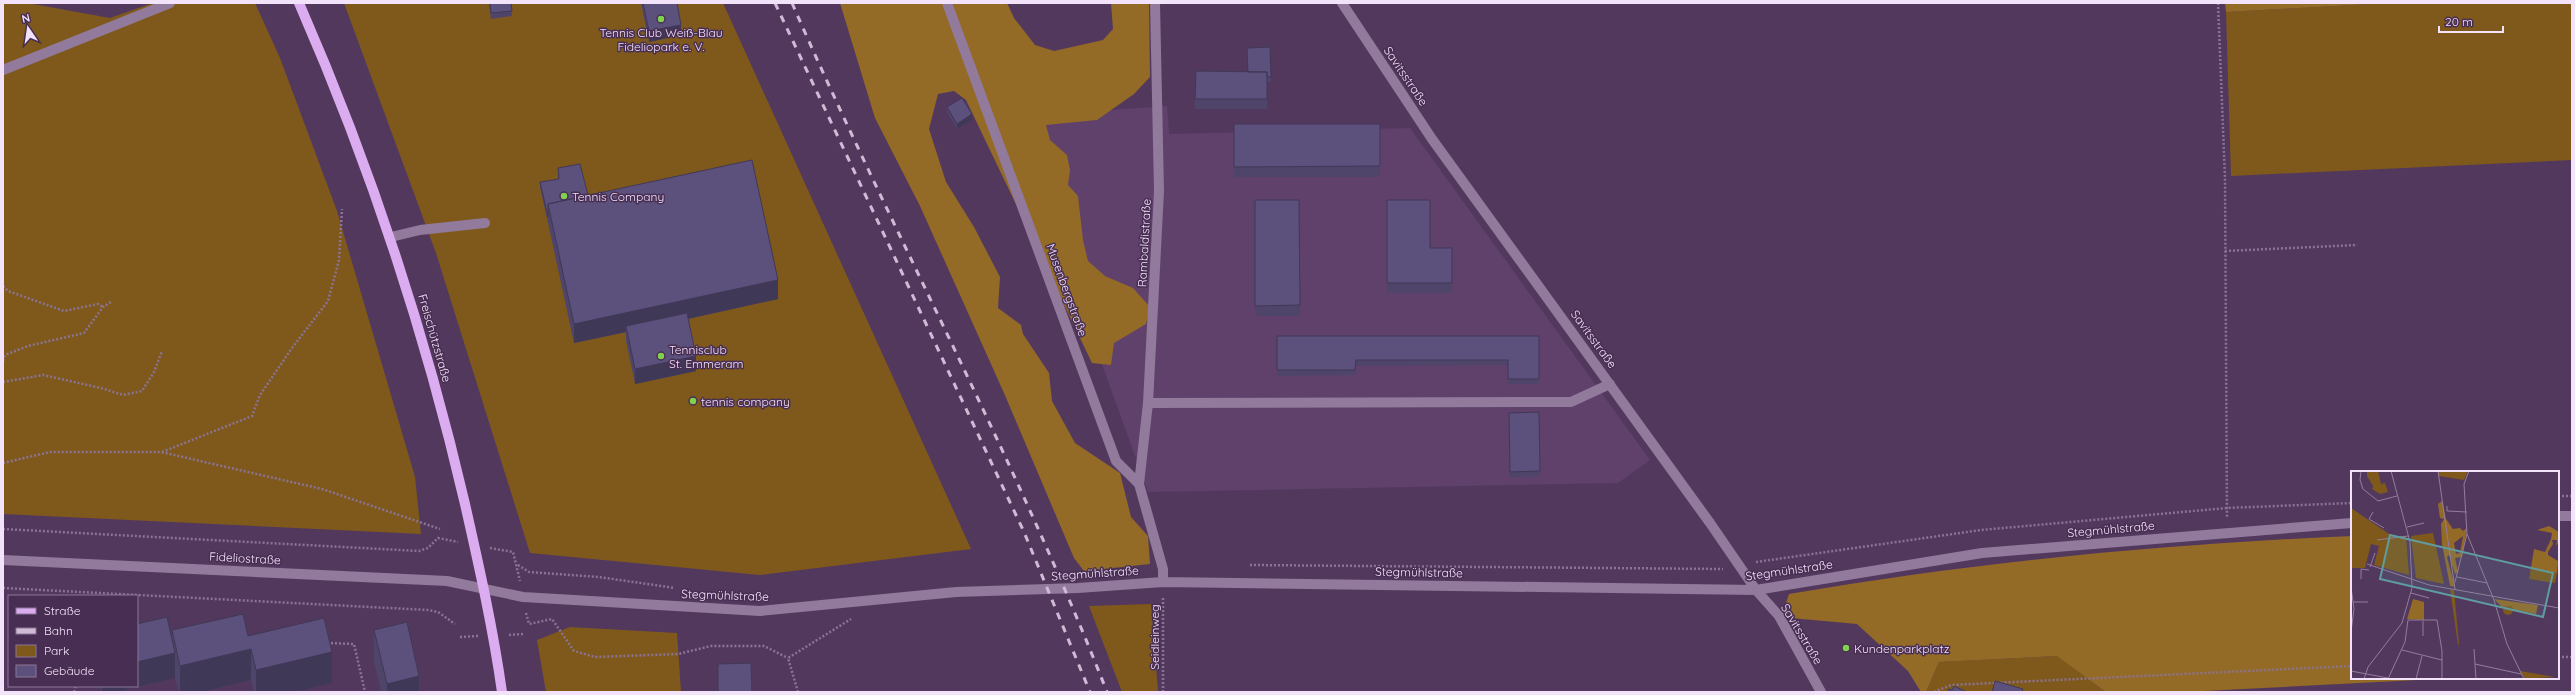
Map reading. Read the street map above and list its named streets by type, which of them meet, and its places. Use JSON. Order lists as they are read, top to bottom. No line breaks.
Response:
{"streets":{"main road":["Freischützstraße"],"street":["Savitsstraße","Rambaldistraße","Musenbergstraße","Stegmühlstraße","Fideliostraße"],"path":["Seidleinweg"]},"crossings":[["Savitsstraße","Stegmühlstraße"],["Rambaldistraße","Musenbergstraße"],["Musenbergstraße","Stegmühlstraße"],["Musenbergstraße","Seidleinweg"],["Freischützstraße","Stegmühlstraße"],["Freischützstraße","Fideliostraße"],["Stegmühlstraße","Fideliostraße"],["Stegmühlstraße","Seidleinweg"]],"places":["Tennis Club Weiß-Blau Fideliopark e. V.","Tennis Company","Tennisclub St. Emmeram","tennis company","Kundenparkplatz"],"legend":["Straße","Bahn","Park","Gebäude"],"scale_bar":"20 m","north":"top"}
